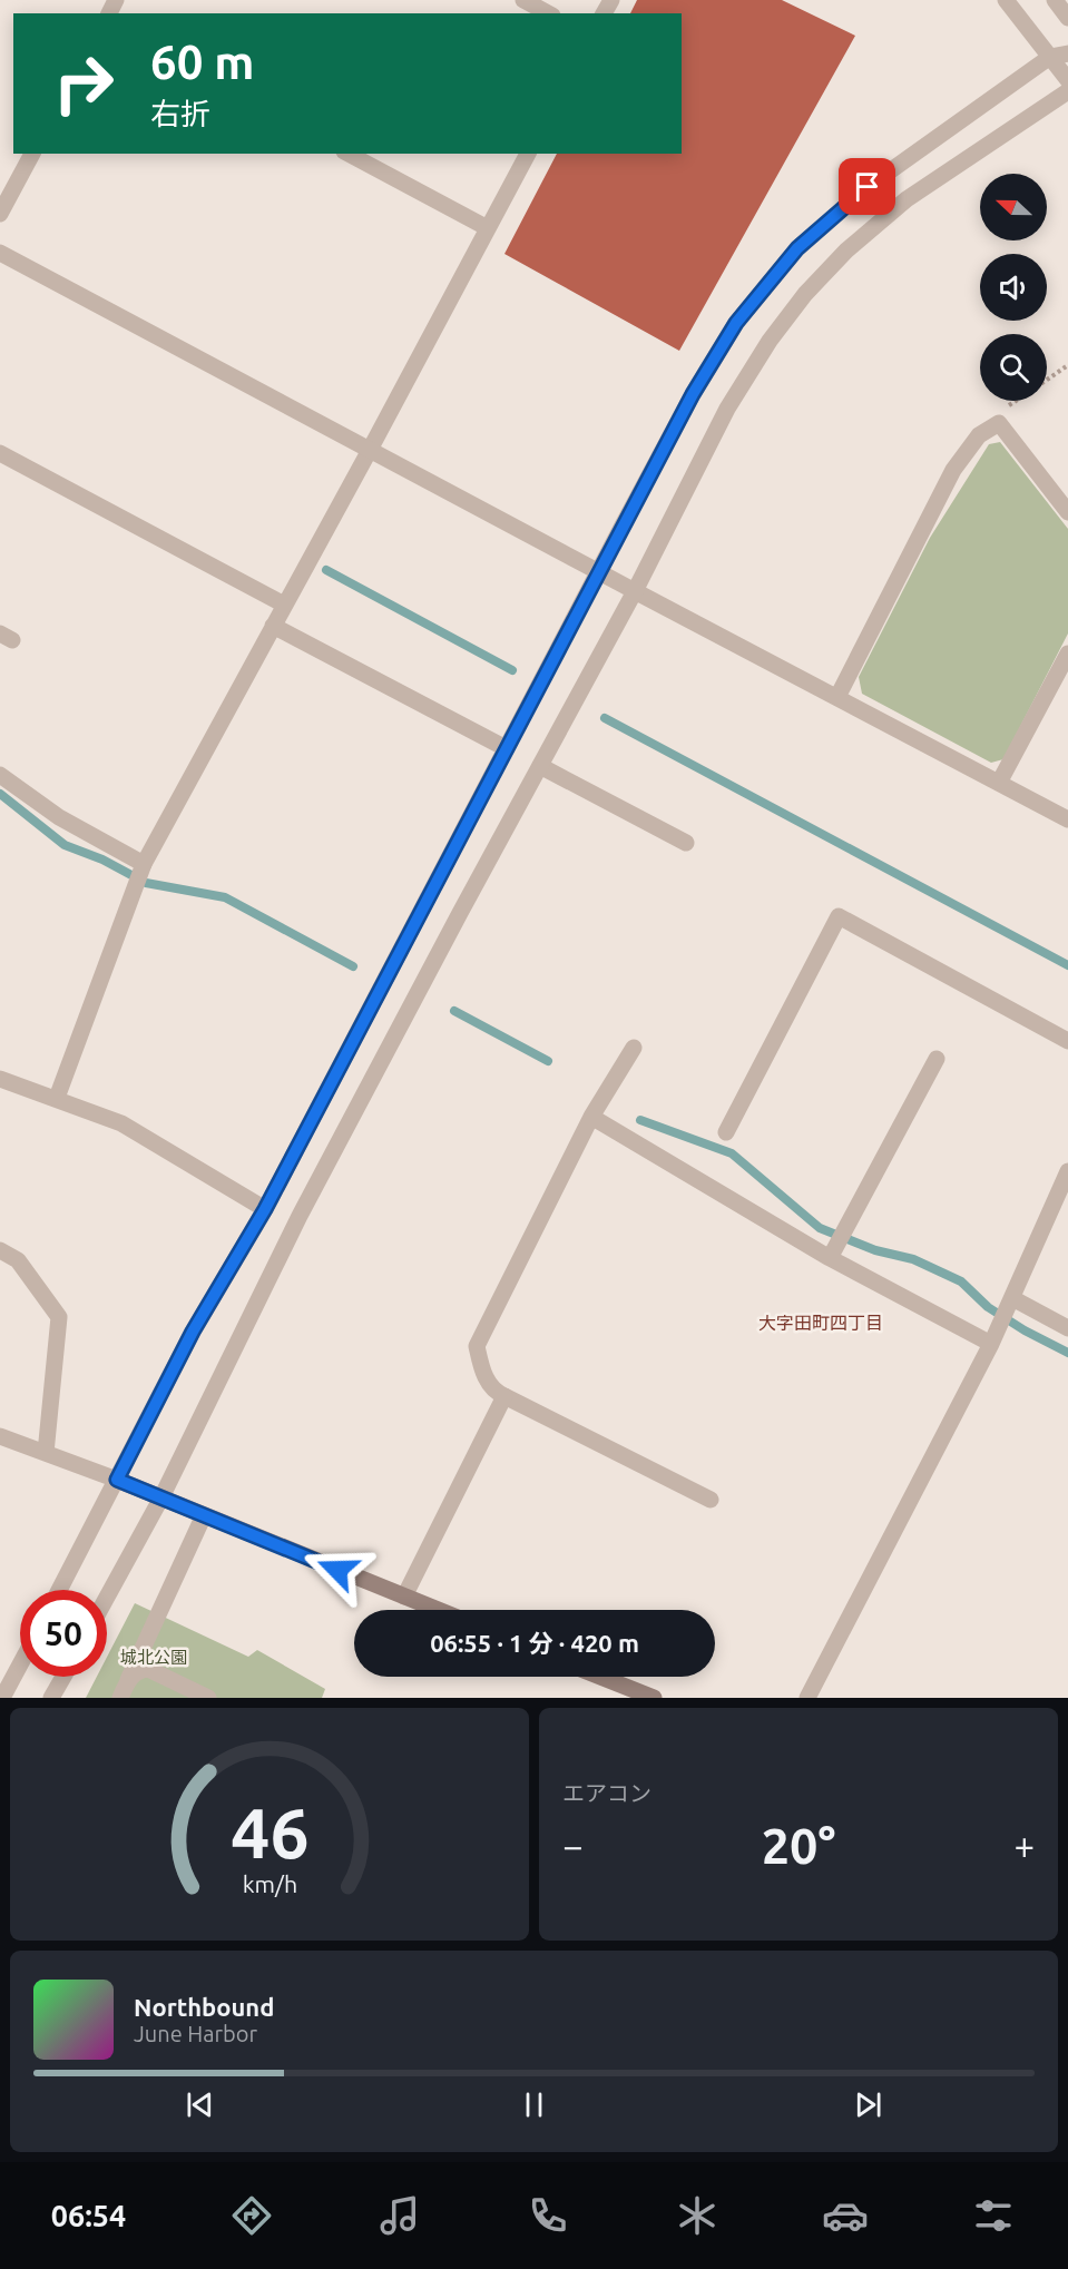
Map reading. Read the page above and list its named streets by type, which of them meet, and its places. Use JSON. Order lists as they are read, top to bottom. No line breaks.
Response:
{"districts":["大字田町四丁目"],"parks":["城北公園"],"north":"left","page":{"turn":["60 m","右折"],"limit":"50","trip":"06:55 · 1 分 · 420 m","tile":"エアコン","heat":["−","20°","+"],"song":["Northbound","June Harbor"],"tabs":"06:54","gauge":["46","km/h"]}}
